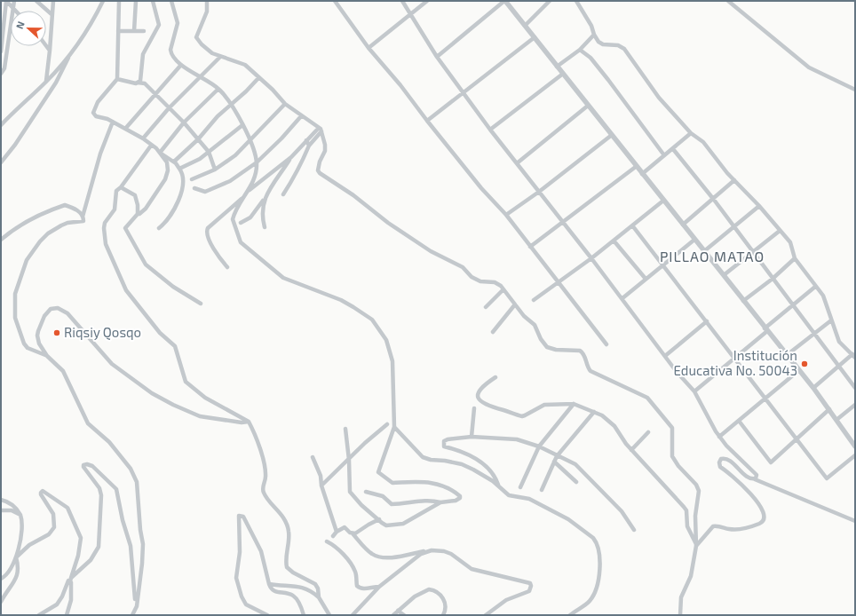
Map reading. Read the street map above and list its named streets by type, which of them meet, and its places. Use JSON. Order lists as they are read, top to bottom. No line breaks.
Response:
{"districts":["PILLAO MATAO"],"places":["Riqsiy Qosqo","Institución Educativa No. 50043"],"north":"left"}
